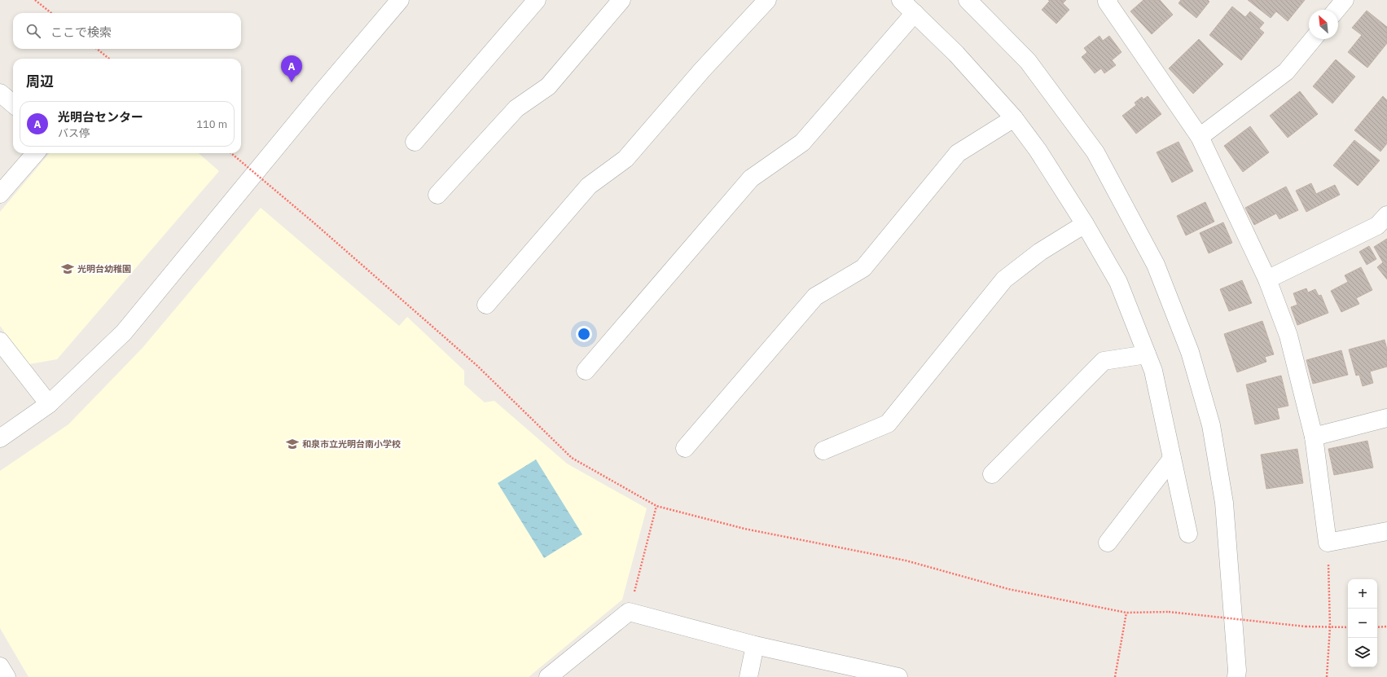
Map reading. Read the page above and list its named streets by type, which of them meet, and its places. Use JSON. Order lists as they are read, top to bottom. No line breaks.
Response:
{"places":{"school or university":["光明台幼稚園","和泉市立光明台南小学校"]},"north":"top left","page":{"search":"ここで検索","pins":"A","heading":"周辺","list":[{"mark":"A","name":"光明台センター","note":"バス停","value":"110 m"}],"map_buttons":["+","−"]}}
